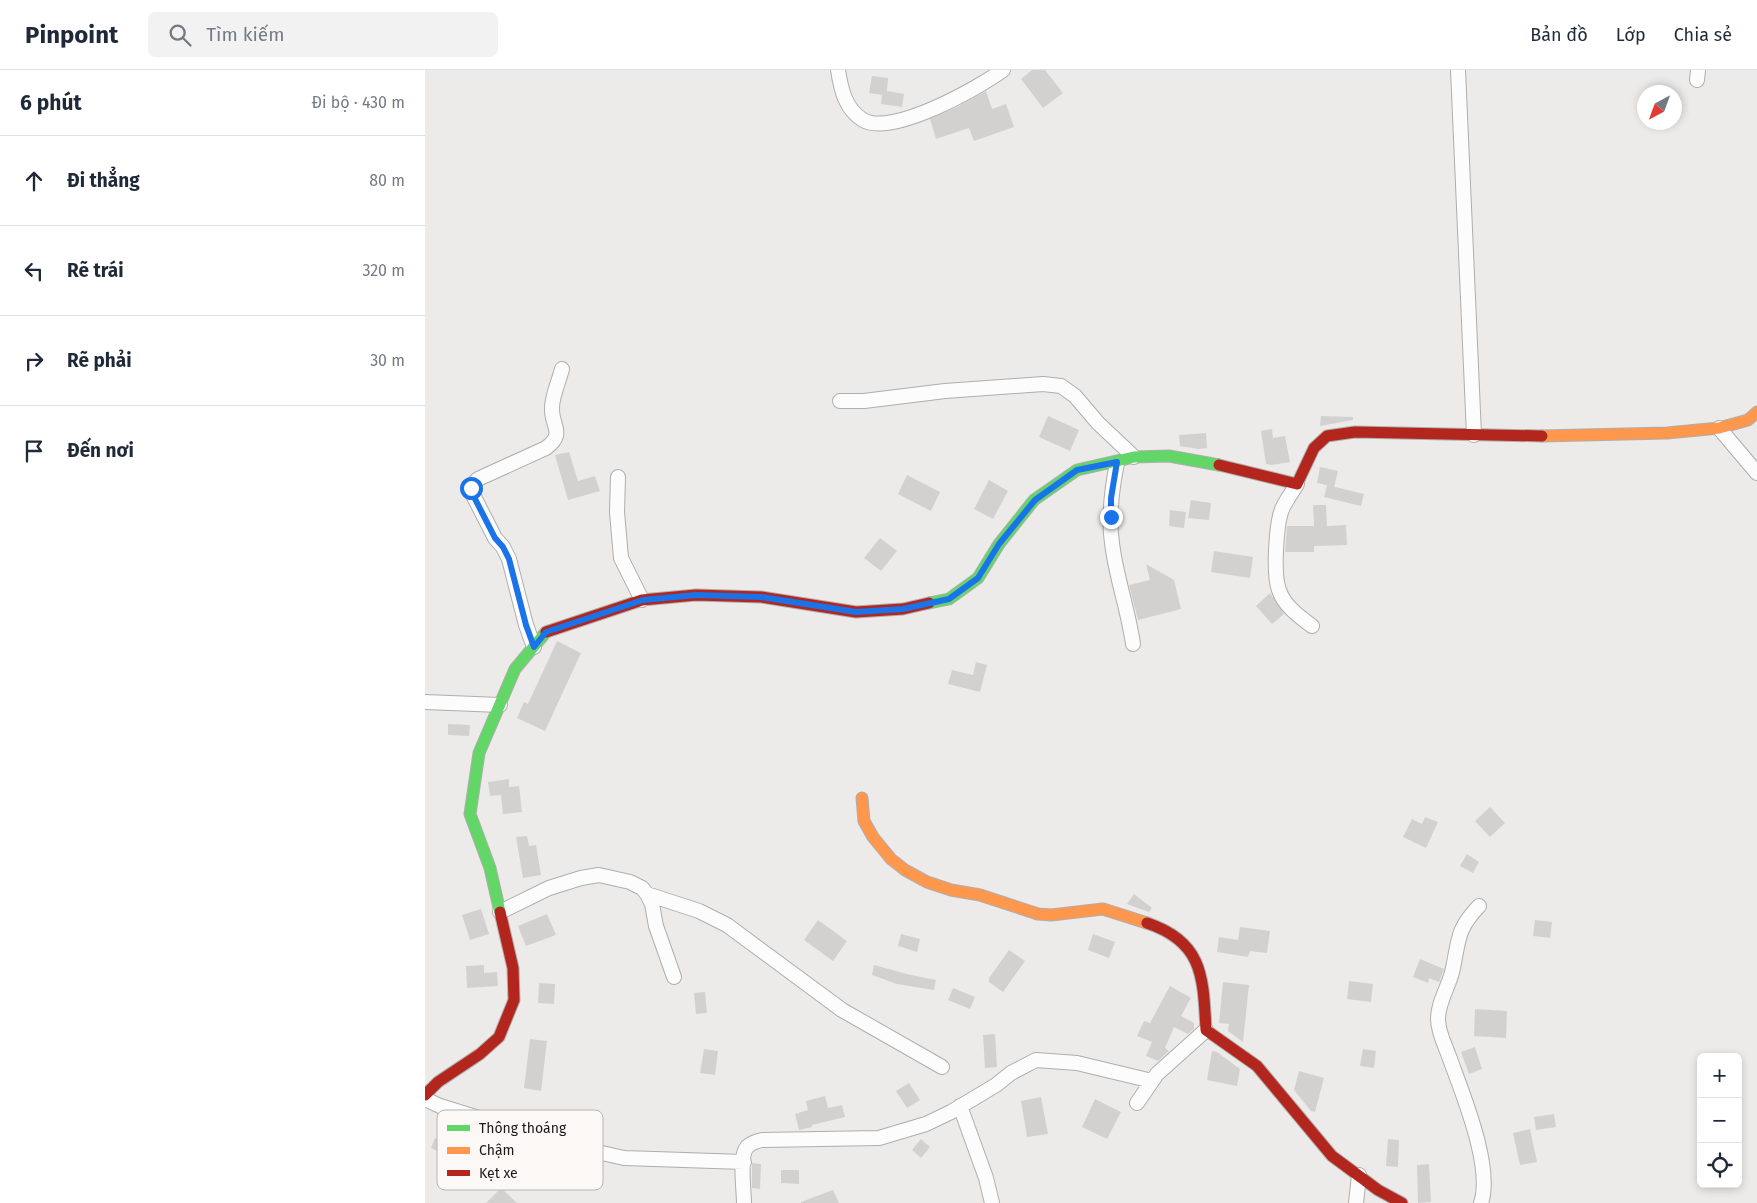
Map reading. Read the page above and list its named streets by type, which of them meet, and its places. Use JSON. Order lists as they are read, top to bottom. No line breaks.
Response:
{"legend":["Thông thoáng","Chậm","Kẹt xe"],"north":"bottom left","page":{"header":"Pinpoint","search":"Tìm kiếm","nav":["Bản đồ","Lớp","Chia sẻ"],"heading":["6 phút","Đi bộ · 430 m"],"list":[["Đi thẳng","80 m"],["Rẽ trái","320 m"],["Rẽ phải","30 m"],"Đến nơi"],"map_buttons":["+","−"]}}
